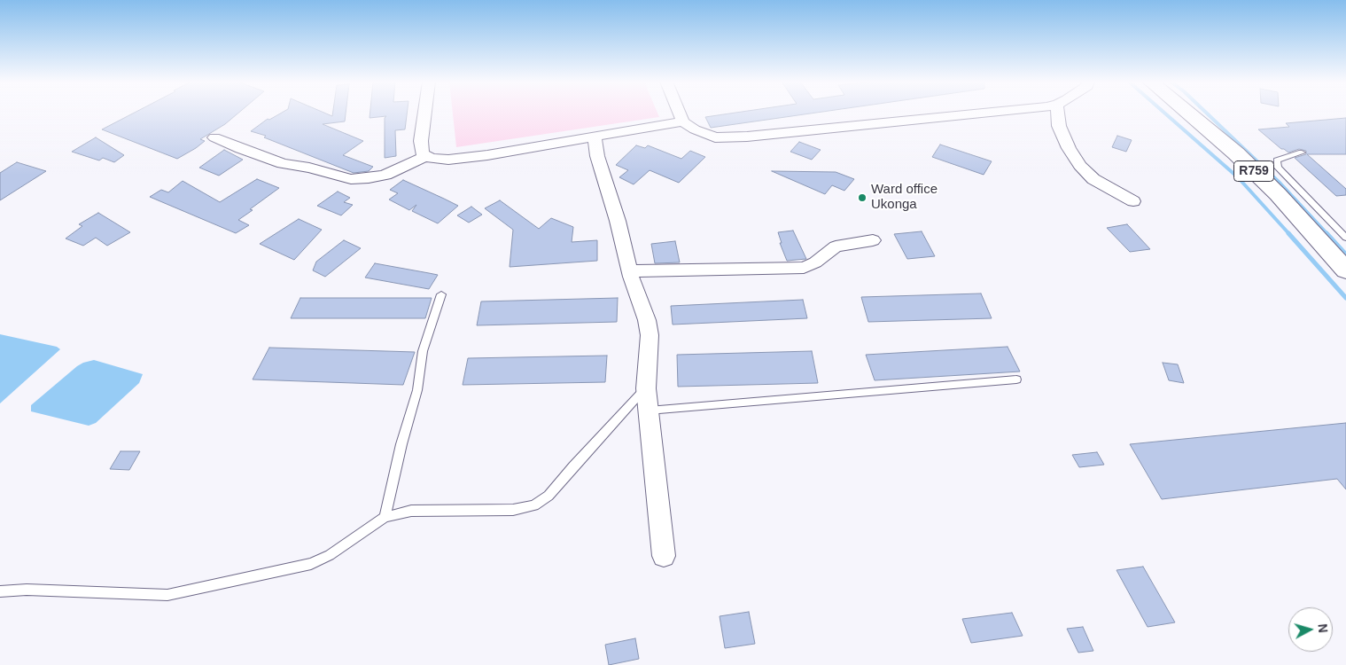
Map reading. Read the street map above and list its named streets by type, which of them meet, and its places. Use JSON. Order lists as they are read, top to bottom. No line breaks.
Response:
{"streets":{"main road":["R759"]},"places":["Ward office Ukonga"],"north":"right"}
